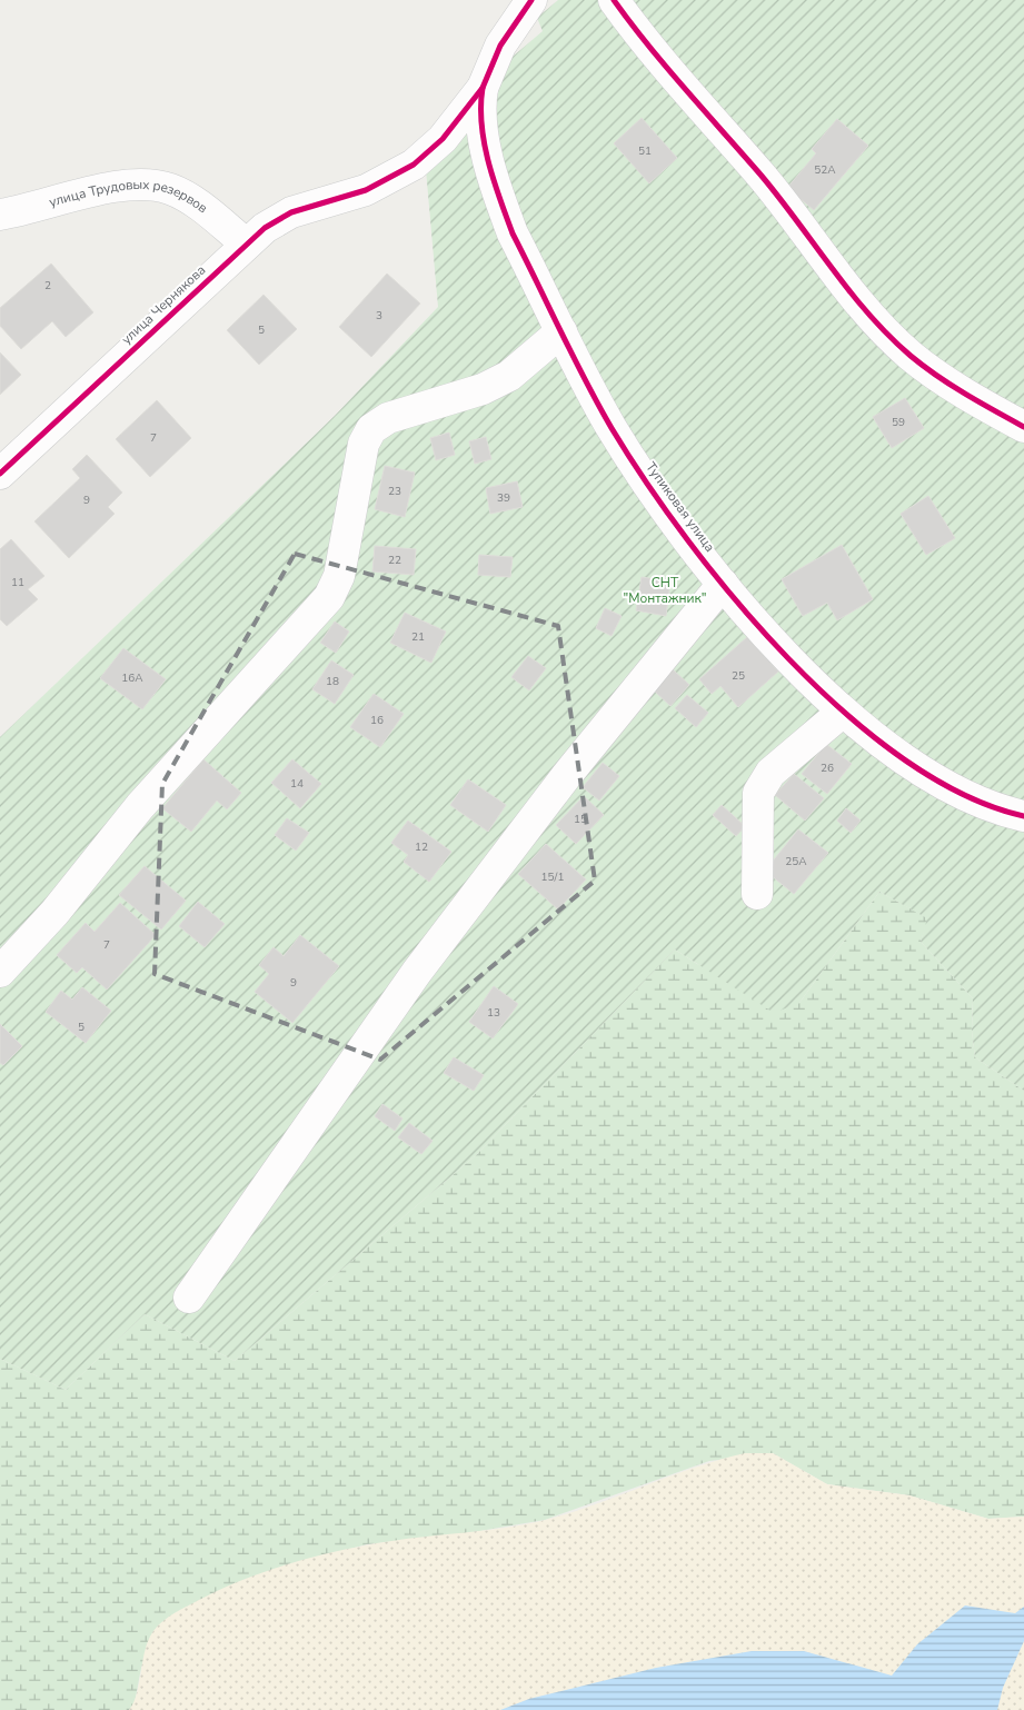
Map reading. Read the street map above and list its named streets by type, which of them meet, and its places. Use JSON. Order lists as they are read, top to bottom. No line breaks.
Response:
{"streets":{"street":["улица Трудовых резервов","улица Чернякова","Тупиковая улица"]},"crossings":[["улица Трудовых резервов","улица Чернякова"],["улица Чернякова","Тупиковая улица"]],"parks":["СНТ \"Монтажник\""],"house_numbers":["51","52А","2","3","5","59","7","23","39","9","22","11","21","25","16А","18","16","26","14","15","12","25А","15/1","7","9","13","5"]}
